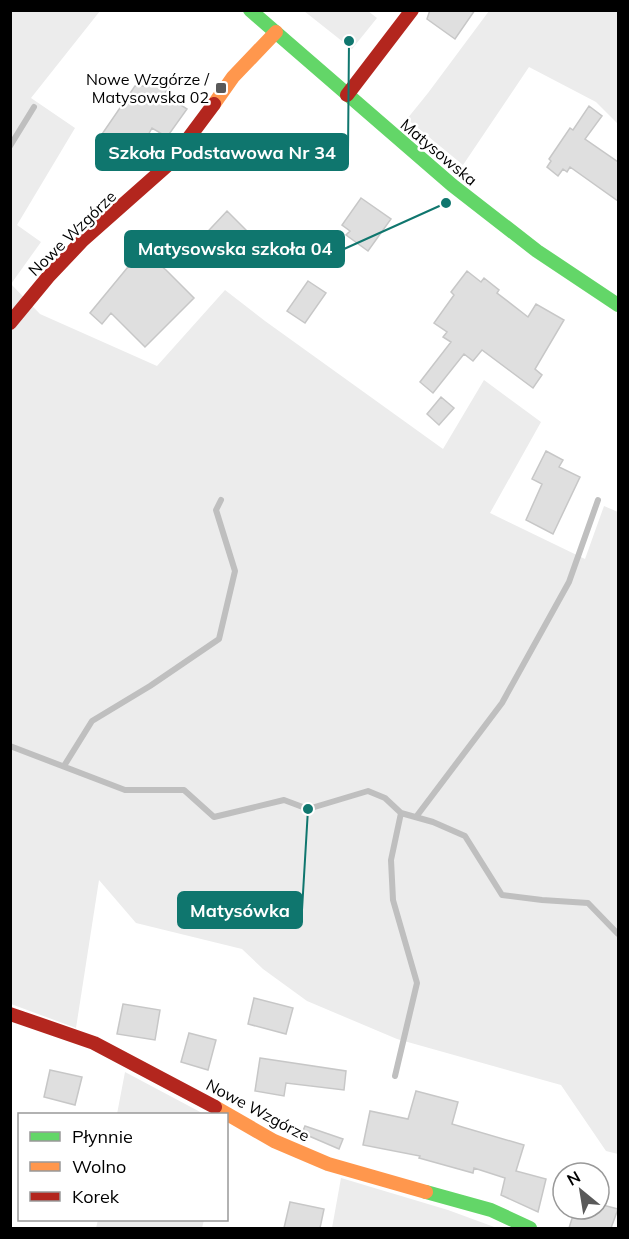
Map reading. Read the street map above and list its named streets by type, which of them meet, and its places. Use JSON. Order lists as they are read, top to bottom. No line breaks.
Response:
{"streets":{"street":["Matysowska","Nowe Wzgórze"]},"crossings":[["Matysowska","Nowe Wzgórze"]],"places":{"other":["Szkoła Podstawowa Nr 34","Matysowska szkoła 04","Matysówka"],"transit":["Nowe Wzgórze / Matysowska 02"]},"legend":["Płynnie","Wolno","Korek"],"north":"top left"}
